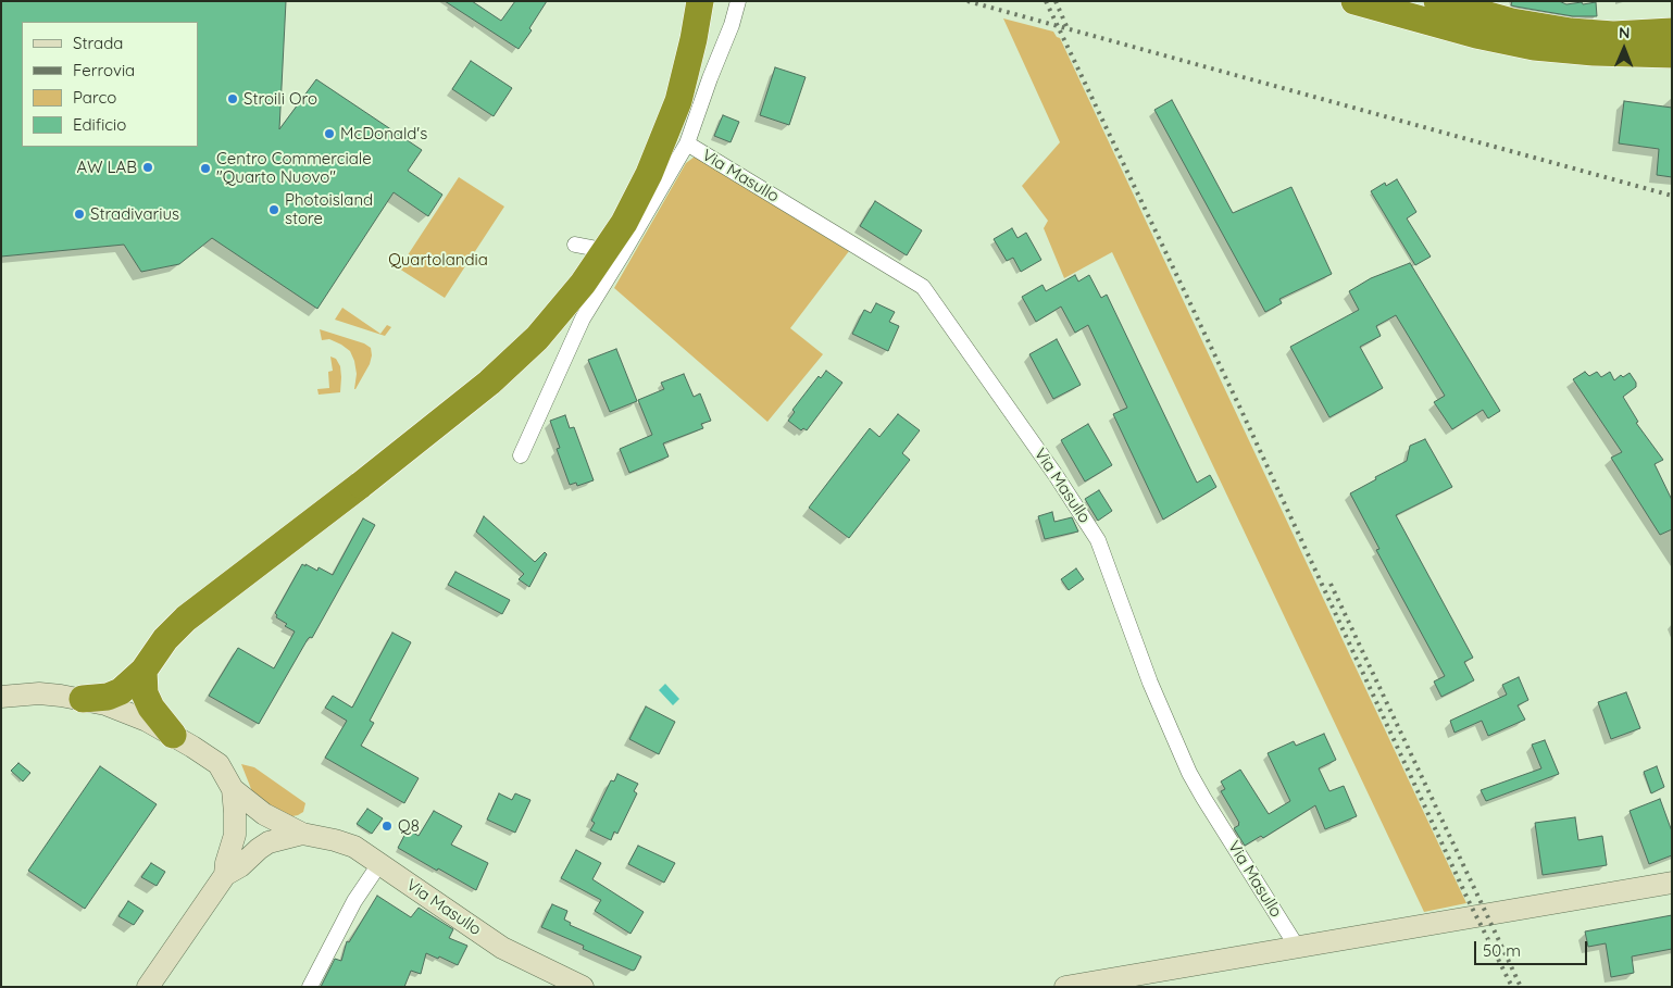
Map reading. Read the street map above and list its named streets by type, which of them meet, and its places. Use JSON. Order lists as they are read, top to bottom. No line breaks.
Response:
{"streets":{"main road":["Via Masullo"]},"parks":["Quartolandia"],"places":["Stroili Oro","McDonald's","AW LAB","Centro Commerciale \"Quarto Nuovo\"","Photoisland store","Stradivarius","Q8"],"legend":["Strada","Ferrovia","Parco","Edificio"],"scale_bar":"50 m","north":"top"}
